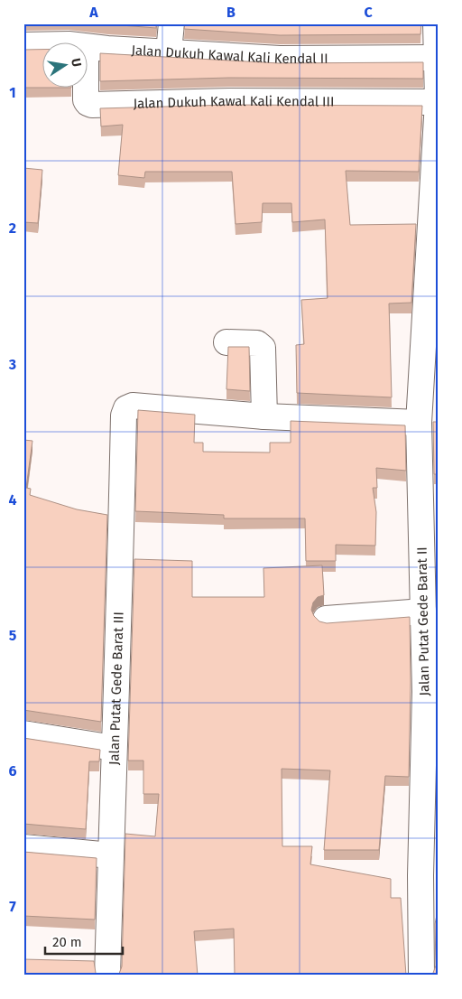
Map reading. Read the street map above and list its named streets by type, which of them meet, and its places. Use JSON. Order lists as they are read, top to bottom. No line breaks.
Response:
{"streets":{"street":["Jalan Dukuh Kawal Kali Kendal II","Jalan Dukuh Kawal Kali Kendal III","Jalan Putat Gede Barat II","Jalan Putat Gede Barat III"]},"crossings":[["Jalan Dukuh Kawal Kali Kendal II","Jalan Putat Gede Barat II"],["Jalan Dukuh Kawal Kali Kendal III","Jalan Putat Gede Barat II"]],"scale_bar":"20 m","north":"right","grid":{"columns":["A","B","C"],"rows":["1","2","3","4","5","6","7"]}}
